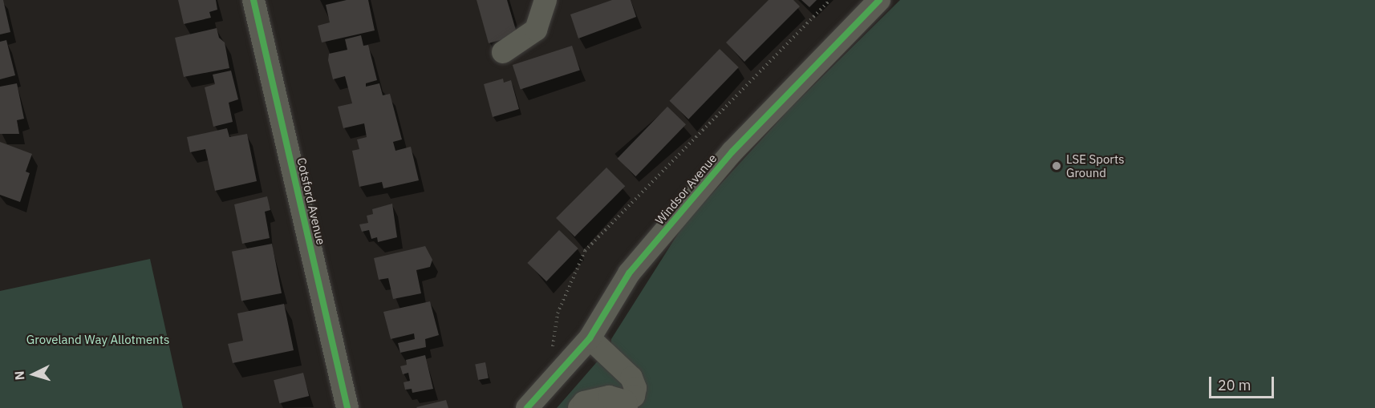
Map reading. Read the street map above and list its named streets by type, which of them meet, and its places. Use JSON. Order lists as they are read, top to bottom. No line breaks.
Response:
{"streets":{"street":["Windsor Avenue","Cotsford Avenue"]},"parks":["Groveland Way Allotments"],"places":["LSE Sports Ground"],"scale_bar":"20 m","north":"left"}
